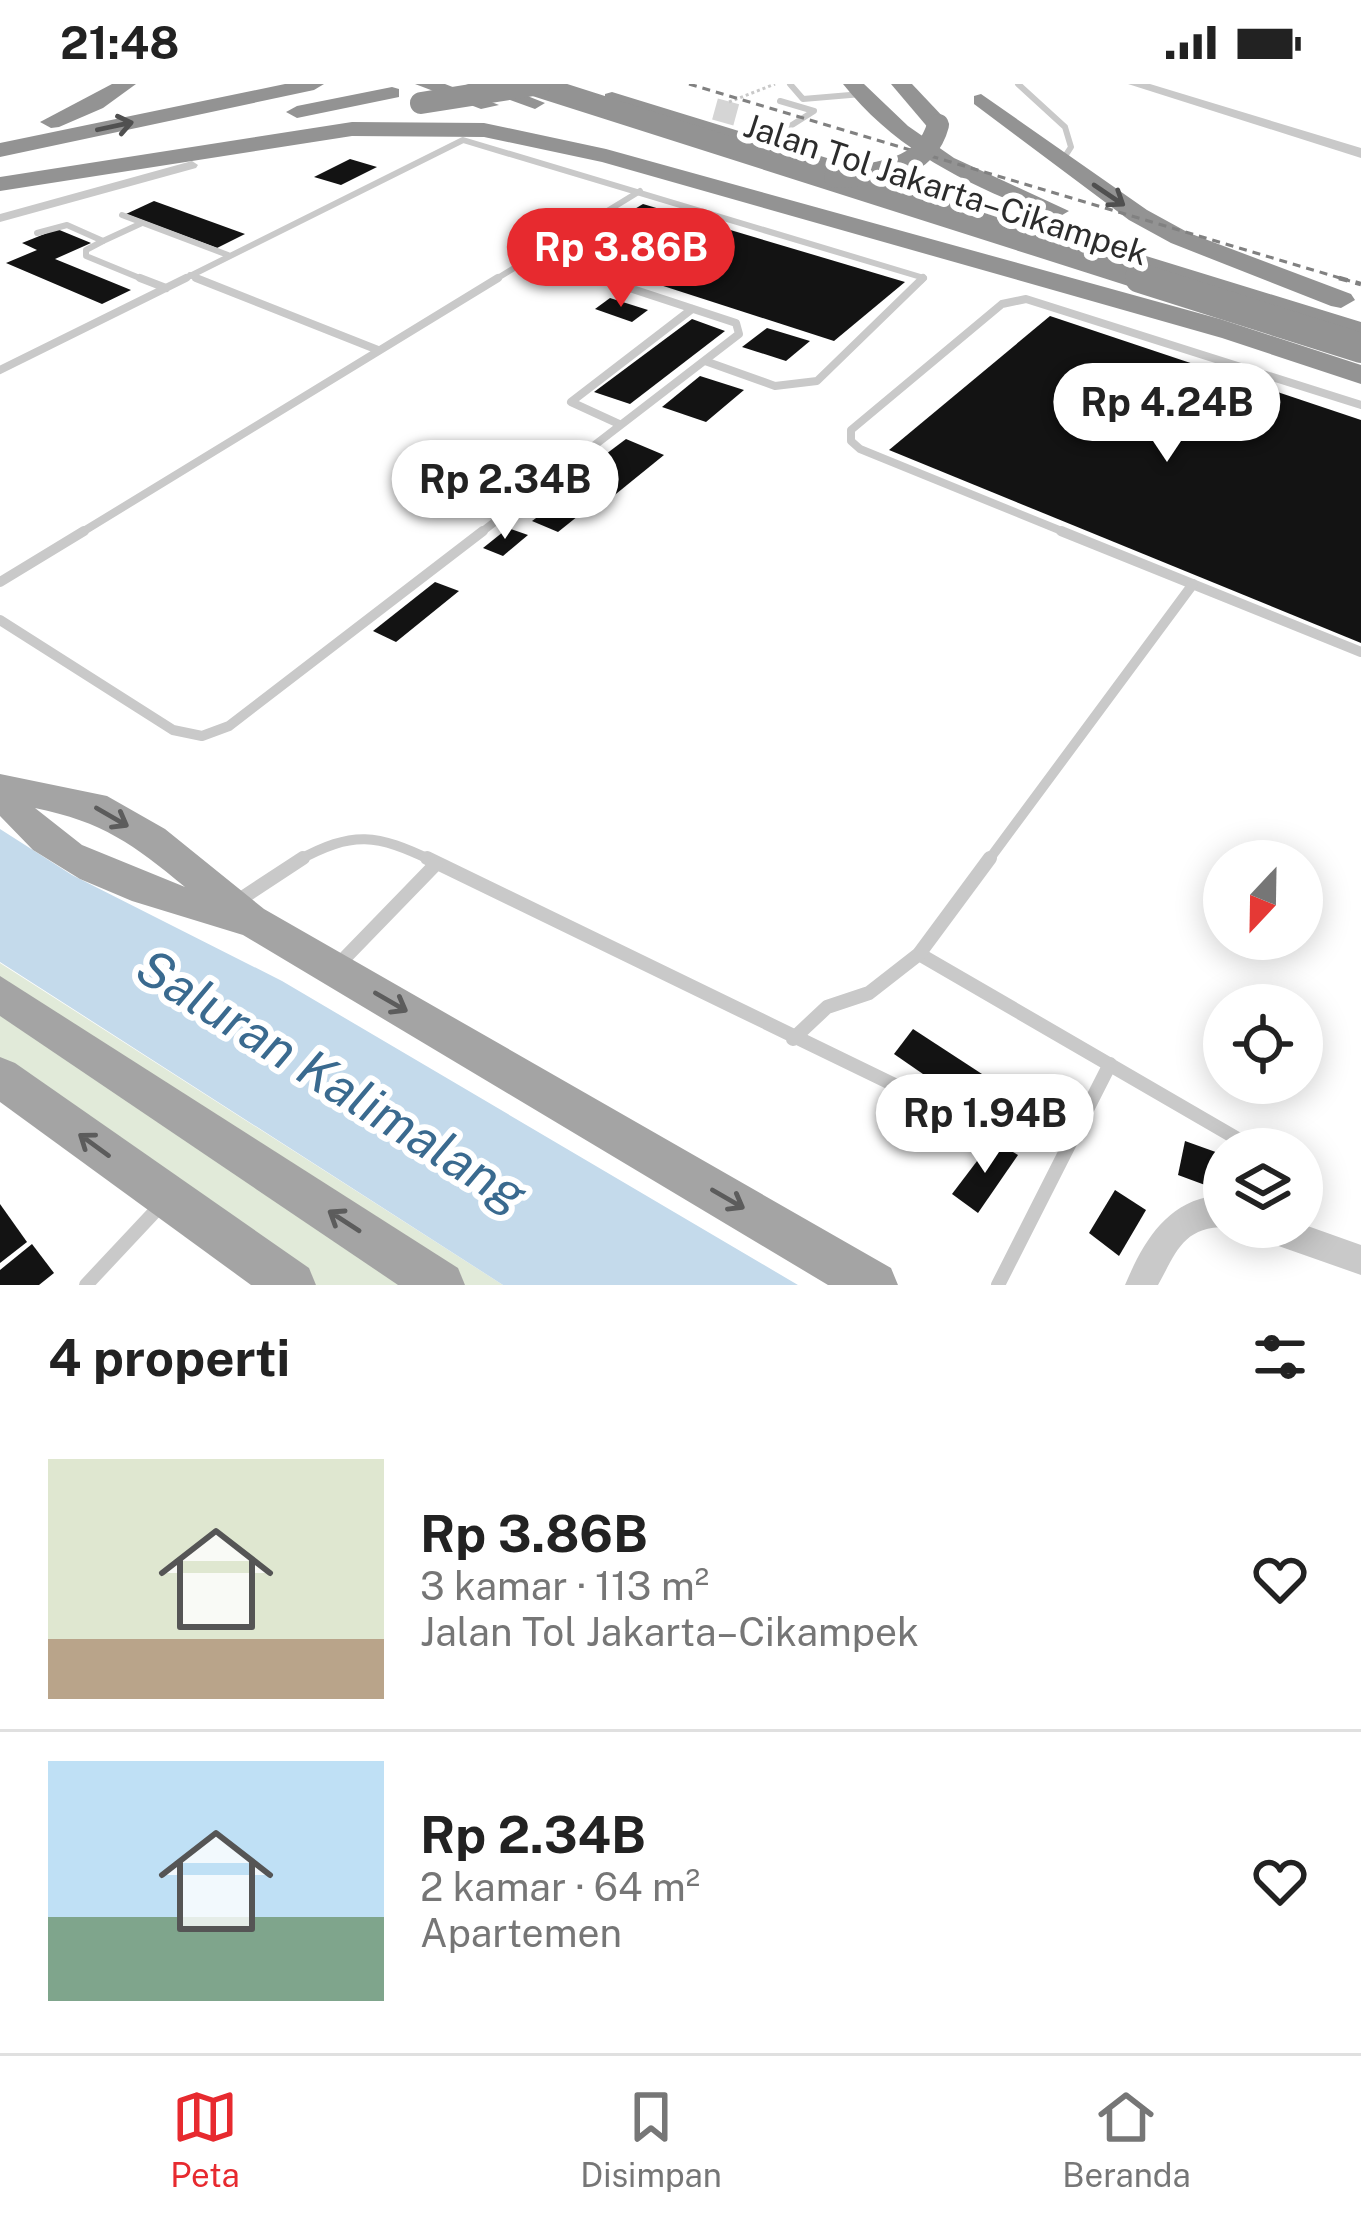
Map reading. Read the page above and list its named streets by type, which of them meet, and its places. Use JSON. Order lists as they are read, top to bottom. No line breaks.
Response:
{"streets":{"highway":["Jalan Tol Jakarta–Cikampek"]},"water":["Saluran Kalimalang"],"north":"bottom","page":{"status":"21:48","price":["Rp 3.86B","Rp 4.24B","Rp 2.34B","Rp 1.94B"],"heading":"4 properti","list":[{"name":"Rp 3.86B","note":"3 kamar · 113 m² · Jalan Tol Jakarta–Cikampek"},{"name":"Rp 2.34B","note":"2 kamar · 64 m² · Apartemen"}],"tabs":["Peta","Disimpan","Beranda"]}}
